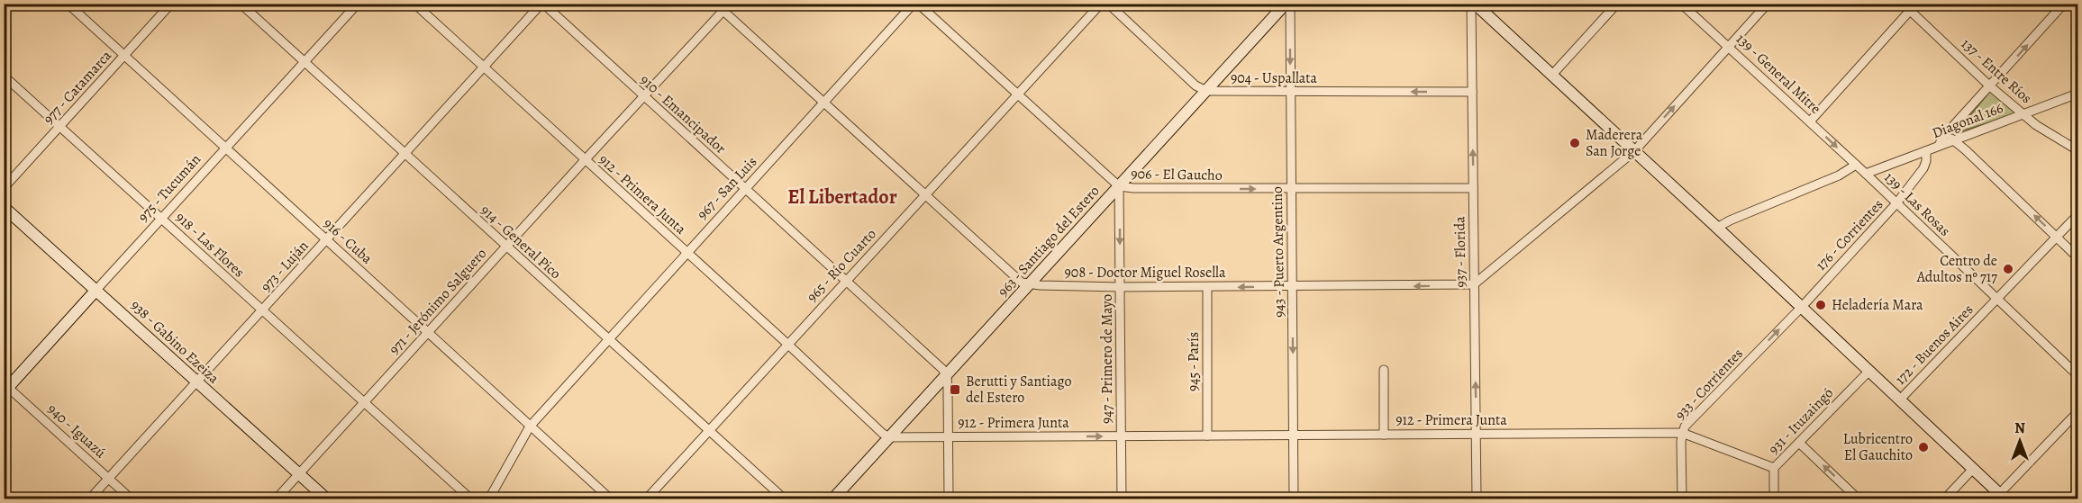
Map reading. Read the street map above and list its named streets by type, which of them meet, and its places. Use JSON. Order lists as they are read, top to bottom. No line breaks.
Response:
{"streets":{"street":["137 - Entre Ríos","139 - General Mitre","904 - Uspallata","977 - Catamarca","910 - Emancipador","Diagonal 166","906 - El Gaucho","975 - Tucumán","967 - San Luis","912 - Primera Junta","139 - Las Rosas","176 - Corrientes","916 - Cuba","963 - Santiago del Estero","914 - General Pico","918 - Las Flores","943 - Puerto Argentino","937 - Florida","965 - Río Cuarto","973 - Luján","908 - Doctor Miguel Rosella","971 - Jerónimo Salguero","938 - Gabino Ezeiza","172 - Buenos Aires","947 - Primero de Mayo","945 - París","933 - Corrientes","931 - Ituzaingó","940 - Iguazú"]},"crossings":[["137 - Entre Ríos","Diagonal 166"],["139 - General Mitre","139 - Las Rosas"],["904 - Uspallata","963 - Santiago del Estero"],["904 - Uspallata","943 - Puerto Argentino"],["904 - Uspallata","937 - Florida"],["977 - Catamarca","916 - Cuba"],["977 - Catamarca","918 - Las Flores"],["910 - Emancipador","967 - San Luis"],["910 - Emancipador","963 - Santiago del Estero"],["910 - Emancipador","965 - Río Cuarto"],["910 - Emancipador","973 - Luján"],["910 - Emancipador","971 - Jerónimo Salguero"],["Diagonal 166","139 - Las Rosas"],["Diagonal 166","176 - Corrientes"],["906 - El Gaucho","963 - Santiago del Estero"],["906 - El Gaucho","943 - Puerto Argentino"],["906 - El Gaucho","937 - Florida"],["906 - El Gaucho","965 - Río Cuarto"],["906 - El Gaucho","947 - Primero de Mayo"],["975 - Tucumán","916 - Cuba"],["975 - Tucumán","914 - General Pico"],["975 - Tucumán","918 - Las Flores"],["975 - Tucumán","938 - Gabino Ezeiza"],["975 - Tucumán","940 - Iguazú"],["967 - San Luis","912 - Primera Junta"],["967 - San Luis","916 - Cuba"],["967 - San Luis","914 - General Pico"],["912 - Primera Junta","963 - Santiago del Estero"],["912 - Primera Junta","943 - Puerto Argentino"],["912 - Primera Junta","937 - Florida"],["912 - Primera Junta","965 - Río Cuarto"],["912 - Primera Junta","973 - Luján"],["912 - Primera Junta","971 - Jerónimo Salguero"],["912 - Primera Junta","947 - Primero de Mayo"],["912 - Primera Junta","945 - París"],["912 - Primera Junta","933 - Corrientes"],["912 - Primera Junta","931 - Ituzaingó"],["139 - Las Rosas","176 - Corrientes"],["139 - Las Rosas","172 - Buenos Aires"],["176 - Corrientes","933 - Corrientes"],["916 - Cuba","973 - Luján"],["916 - Cuba","971 - Jerónimo Salguero"],["963 - Santiago del Estero","908 - Doctor Miguel Rosella"],["963 - Santiago del Estero","947 - Primero de Mayo"],["914 - General Pico","965 - Río Cuarto"],["914 - General Pico","973 - Luján"],["914 - General Pico","971 - Jerónimo Salguero"],["918 - Las Flores","973 - Luján"],["918 - Las Flores","971 - Jerónimo Salguero"],["943 - Puerto Argentino","908 - Doctor Miguel Rosella"],["937 - Florida","908 - Doctor Miguel Rosella"],["973 - Luján","938 - Gabino Ezeiza"],["973 - Luján","940 - Iguazú"],["908 - Doctor Miguel Rosella","947 - Primero de Mayo"],["908 - Doctor Miguel Rosella","945 - París"],["971 - Jerónimo Salguero","938 - Gabino Ezeiza"]],"one_way":["904 - Uspallata","943 - Puerto Argentino","937 - Florida","908 - Doctor Miguel Rosella","933 - Corrientes"],"districts":["El Libertador"],"places":{"other":["Maderera San Jorge","Centro de Adultos nº 717","Heladería Mara","Lubricentro El Gauchito"],"transit":["Berutti y Santiago del Estero"]},"north":"top"}
